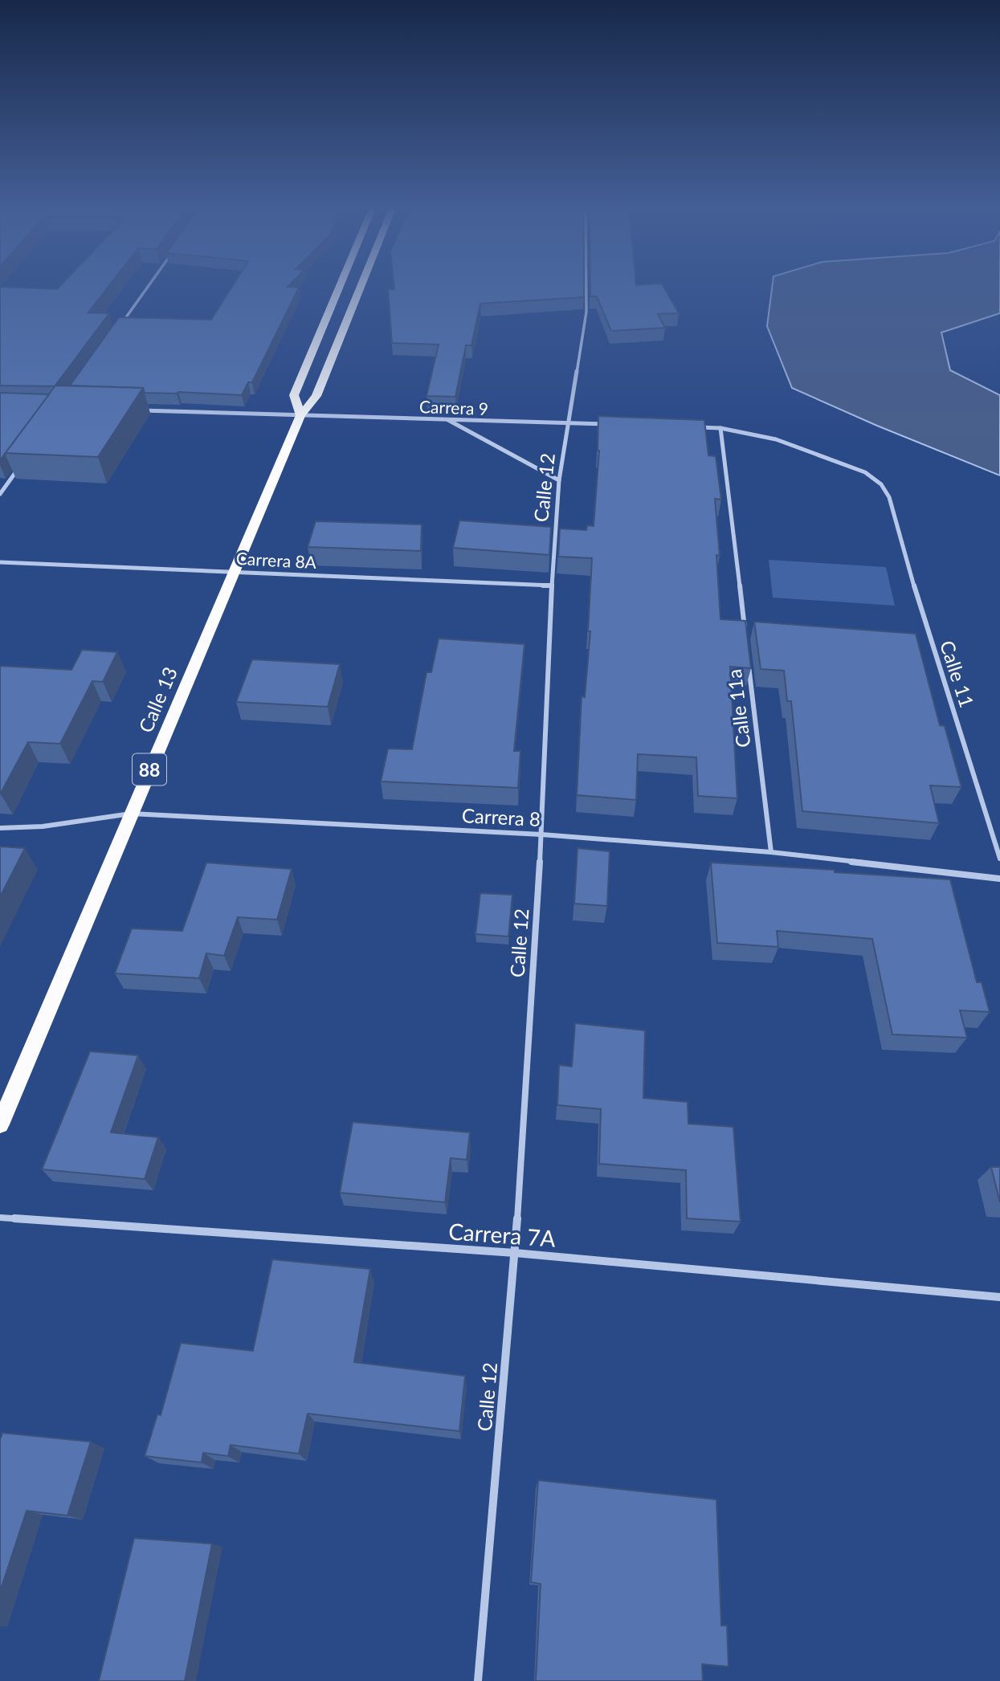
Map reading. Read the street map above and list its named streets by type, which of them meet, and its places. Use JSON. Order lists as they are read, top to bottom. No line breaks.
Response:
{"streets":{"highway":["Calle 13","88"],"street":["Carrera 9","Calle 12","Carrera 8A","Calle 11","Calle 11a","Carrera 8","Carrera 7A"]},"crossings":[["Carrera 9","Calle 12"],["Carrera 9","Calle 13"],["Calle 12","Carrera 8A"],["Calle 12","Carrera 8"],["Calle 12","Carrera 7A"],["Carrera 8A","Calle 13"],["Calle 11","Calle 11a"],["Calle 13","Carrera 8"],["Calle 11a","Carrera 8"]]}
